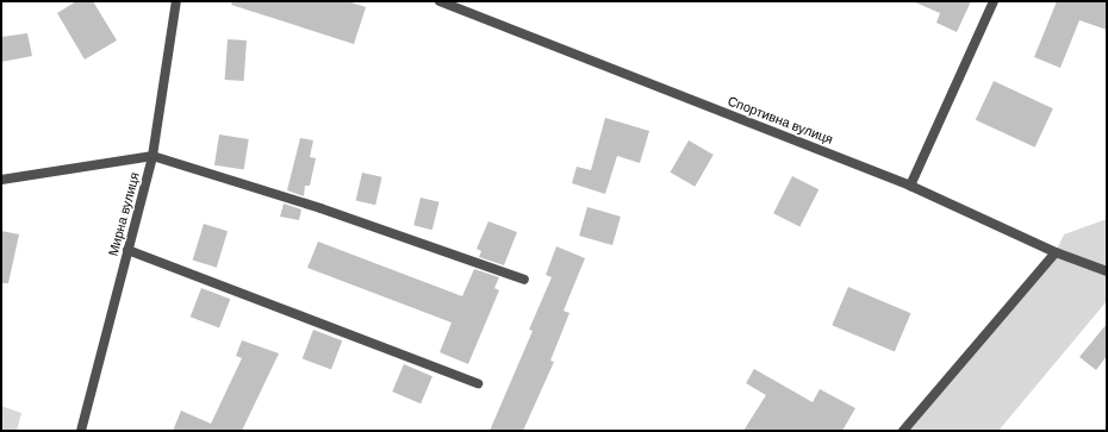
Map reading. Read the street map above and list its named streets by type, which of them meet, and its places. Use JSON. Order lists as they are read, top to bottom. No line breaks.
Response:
{"streets":{"street":["Спортивна вулиця","Мирна вулиця"]}}
